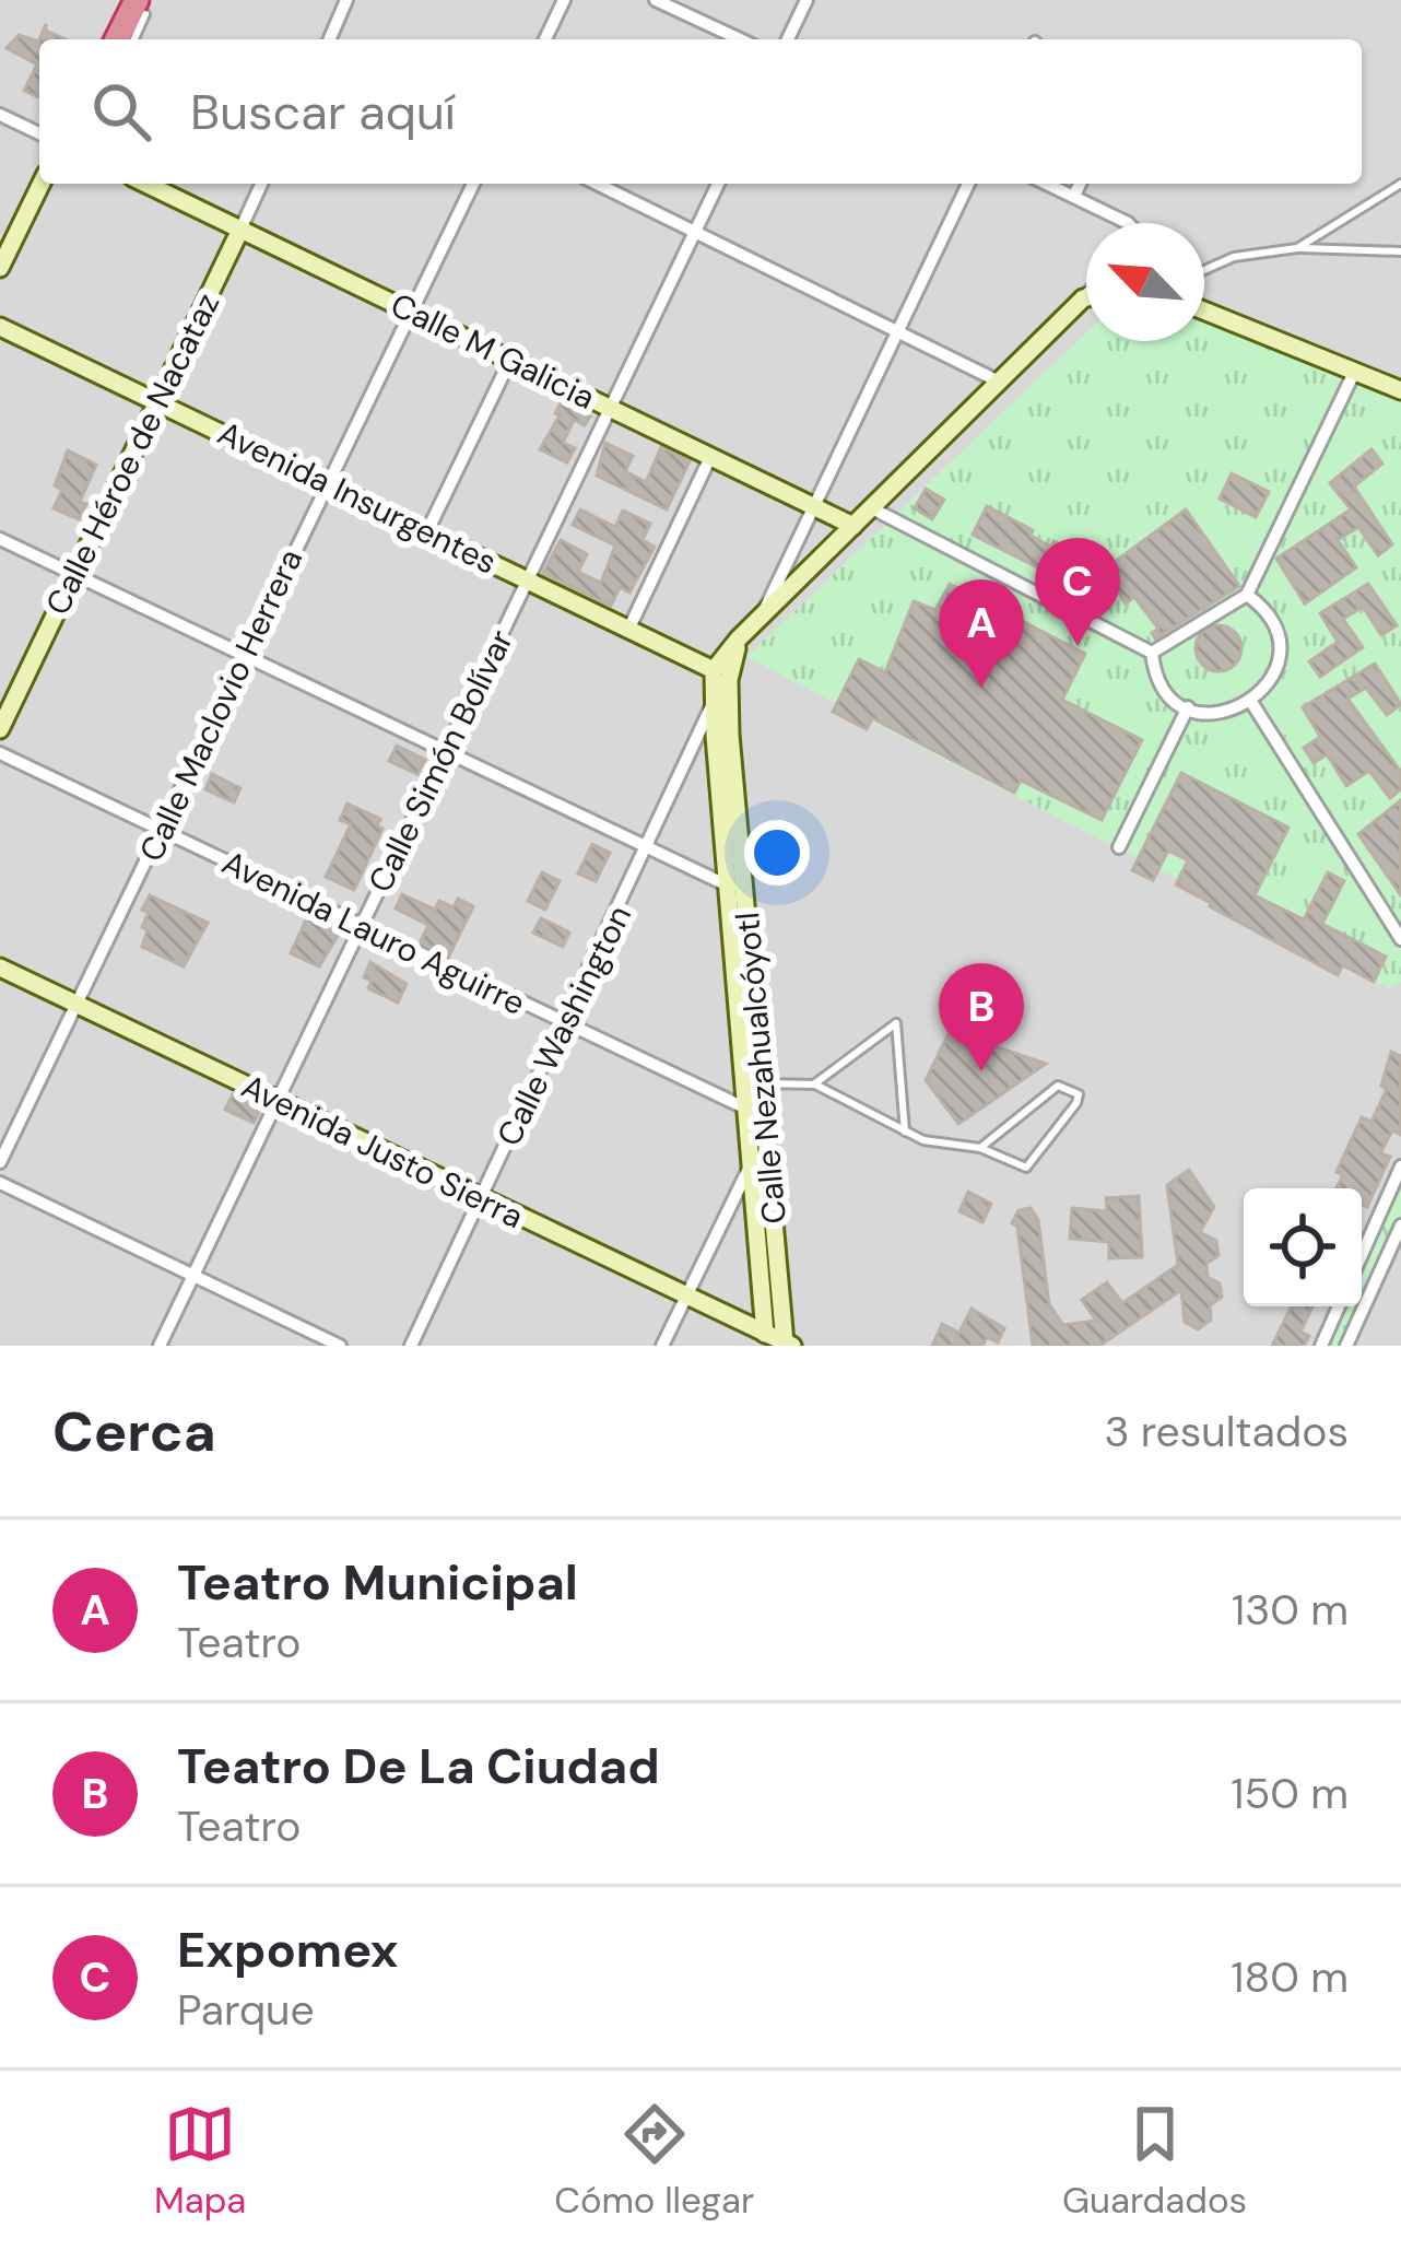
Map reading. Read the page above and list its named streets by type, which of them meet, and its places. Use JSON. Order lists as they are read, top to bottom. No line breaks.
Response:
{"streets":{"street":["Calle M Galicia","Calle Héroe de Nacataz","Avenida Insurgentes","Calle Maclovio Herrera","Calle Simón Bolívar","Avenida Lauro Aguirre","Calle Washington","Calle Nezahualcóyotl","Avenida Justo Sierra"]},"crossings":[["Calle M Galicia","Calle Héroe de Nacataz"],["Calle M Galicia","Calle Maclovio Herrera"],["Calle M Galicia","Calle Simón Bolívar"],["Calle Héroe de Nacataz","Avenida Insurgentes"],["Avenida Insurgentes","Calle Maclovio Herrera"],["Avenida Insurgentes","Calle Simón Bolívar"],["Calle Maclovio Herrera","Avenida Lauro Aguirre"],["Calle Maclovio Herrera","Avenida Justo Sierra"],["Calle Simón Bolívar","Avenida Lauro Aguirre"],["Calle Simón Bolívar","Avenida Justo Sierra"],["Avenida Lauro Aguirre","Calle Washington"],["Avenida Lauro Aguirre","Calle Nezahualcóyotl"],["Calle Washington","Calle Nezahualcóyotl"],["Calle Washington","Avenida Justo Sierra"],["Calle Nezahualcóyotl","Avenida Justo Sierra"]],"north":"top left","page":{"search":"Buscar aquí","pins":["C","A","B"],"heading":["Cerca","3 resultados"],"list":[{"mark":"A","name":"Teatro Municipal","note":"Teatro","value":"130 m"},{"mark":"B","name":"Teatro De La Ciudad","note":"Teatro","value":"150 m"},{"mark":"C","name":"Expomex","note":"Parque","value":"180 m"}],"nav":["Mapa","Cómo llegar","Guardados"]}}
